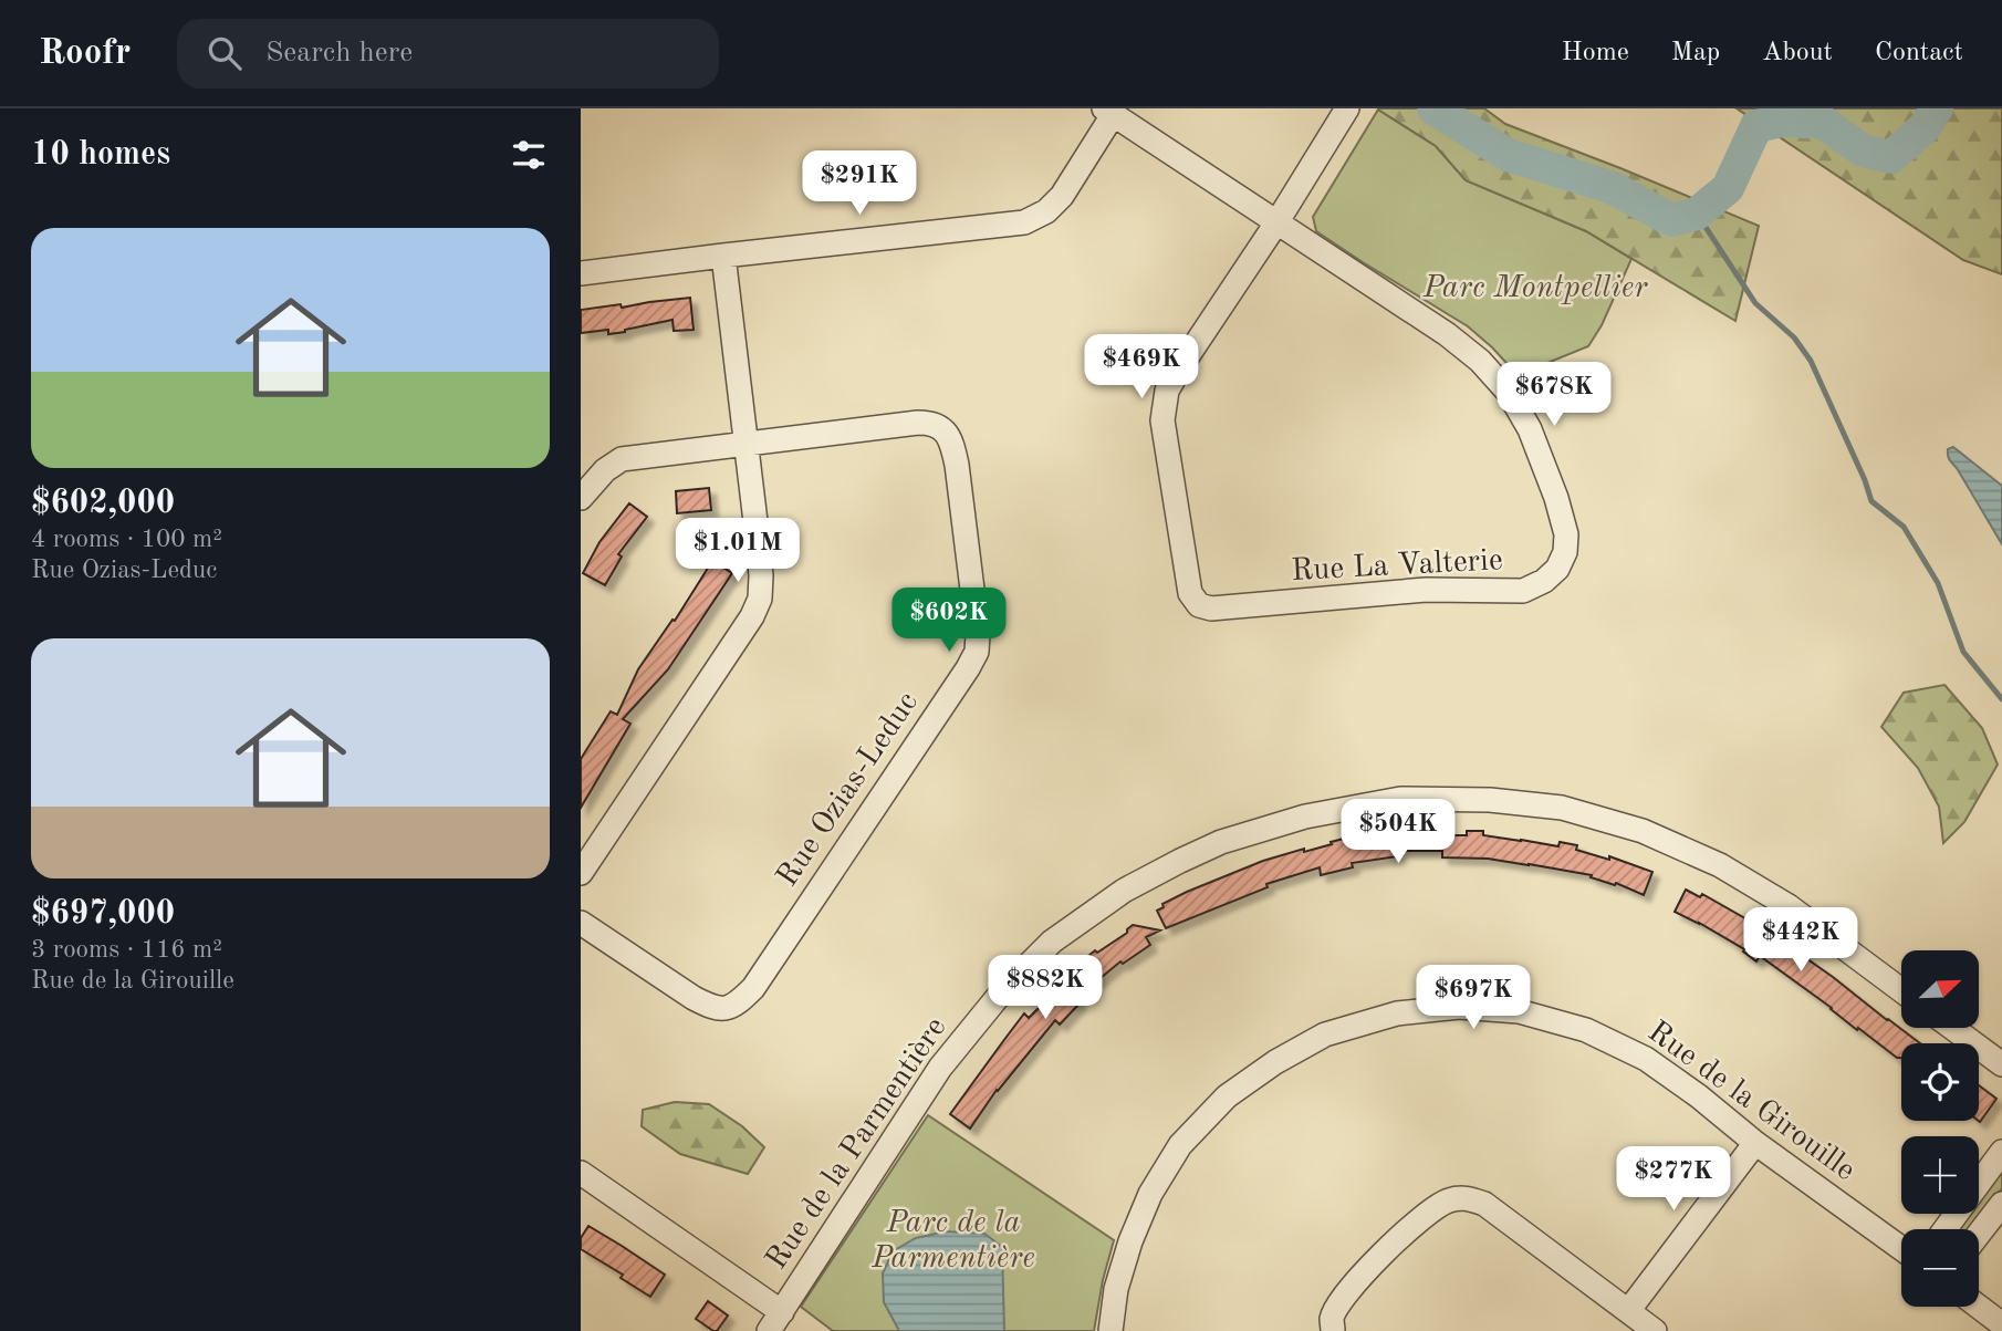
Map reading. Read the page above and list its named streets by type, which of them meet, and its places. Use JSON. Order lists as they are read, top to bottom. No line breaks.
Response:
{"streets":{"street":["Rue La Valterie","Rue Ozias-Leduc","Rue de la Girouille","Rue de la Parmentière"]},"parks":["Parc Montpellier","Parc de la Parmentière"],"north":"top right","page":{"header":"Roofr","search":"Search here","nav":["Home","Map","About","Contact"],"heading":"10 homes","price":["$291K","$469K","$678K","$1.01M","$602K","$504K","$442K","$882K","$697K","$277K"],"list":[{"name":"$602,000","note":"4 rooms · 100 m² · Rue Ozias-Leduc"},{"name":"$697,000","note":"3 rooms · 116 m² · Rue de la Girouille"}],"map_buttons":["+","−"]}}
